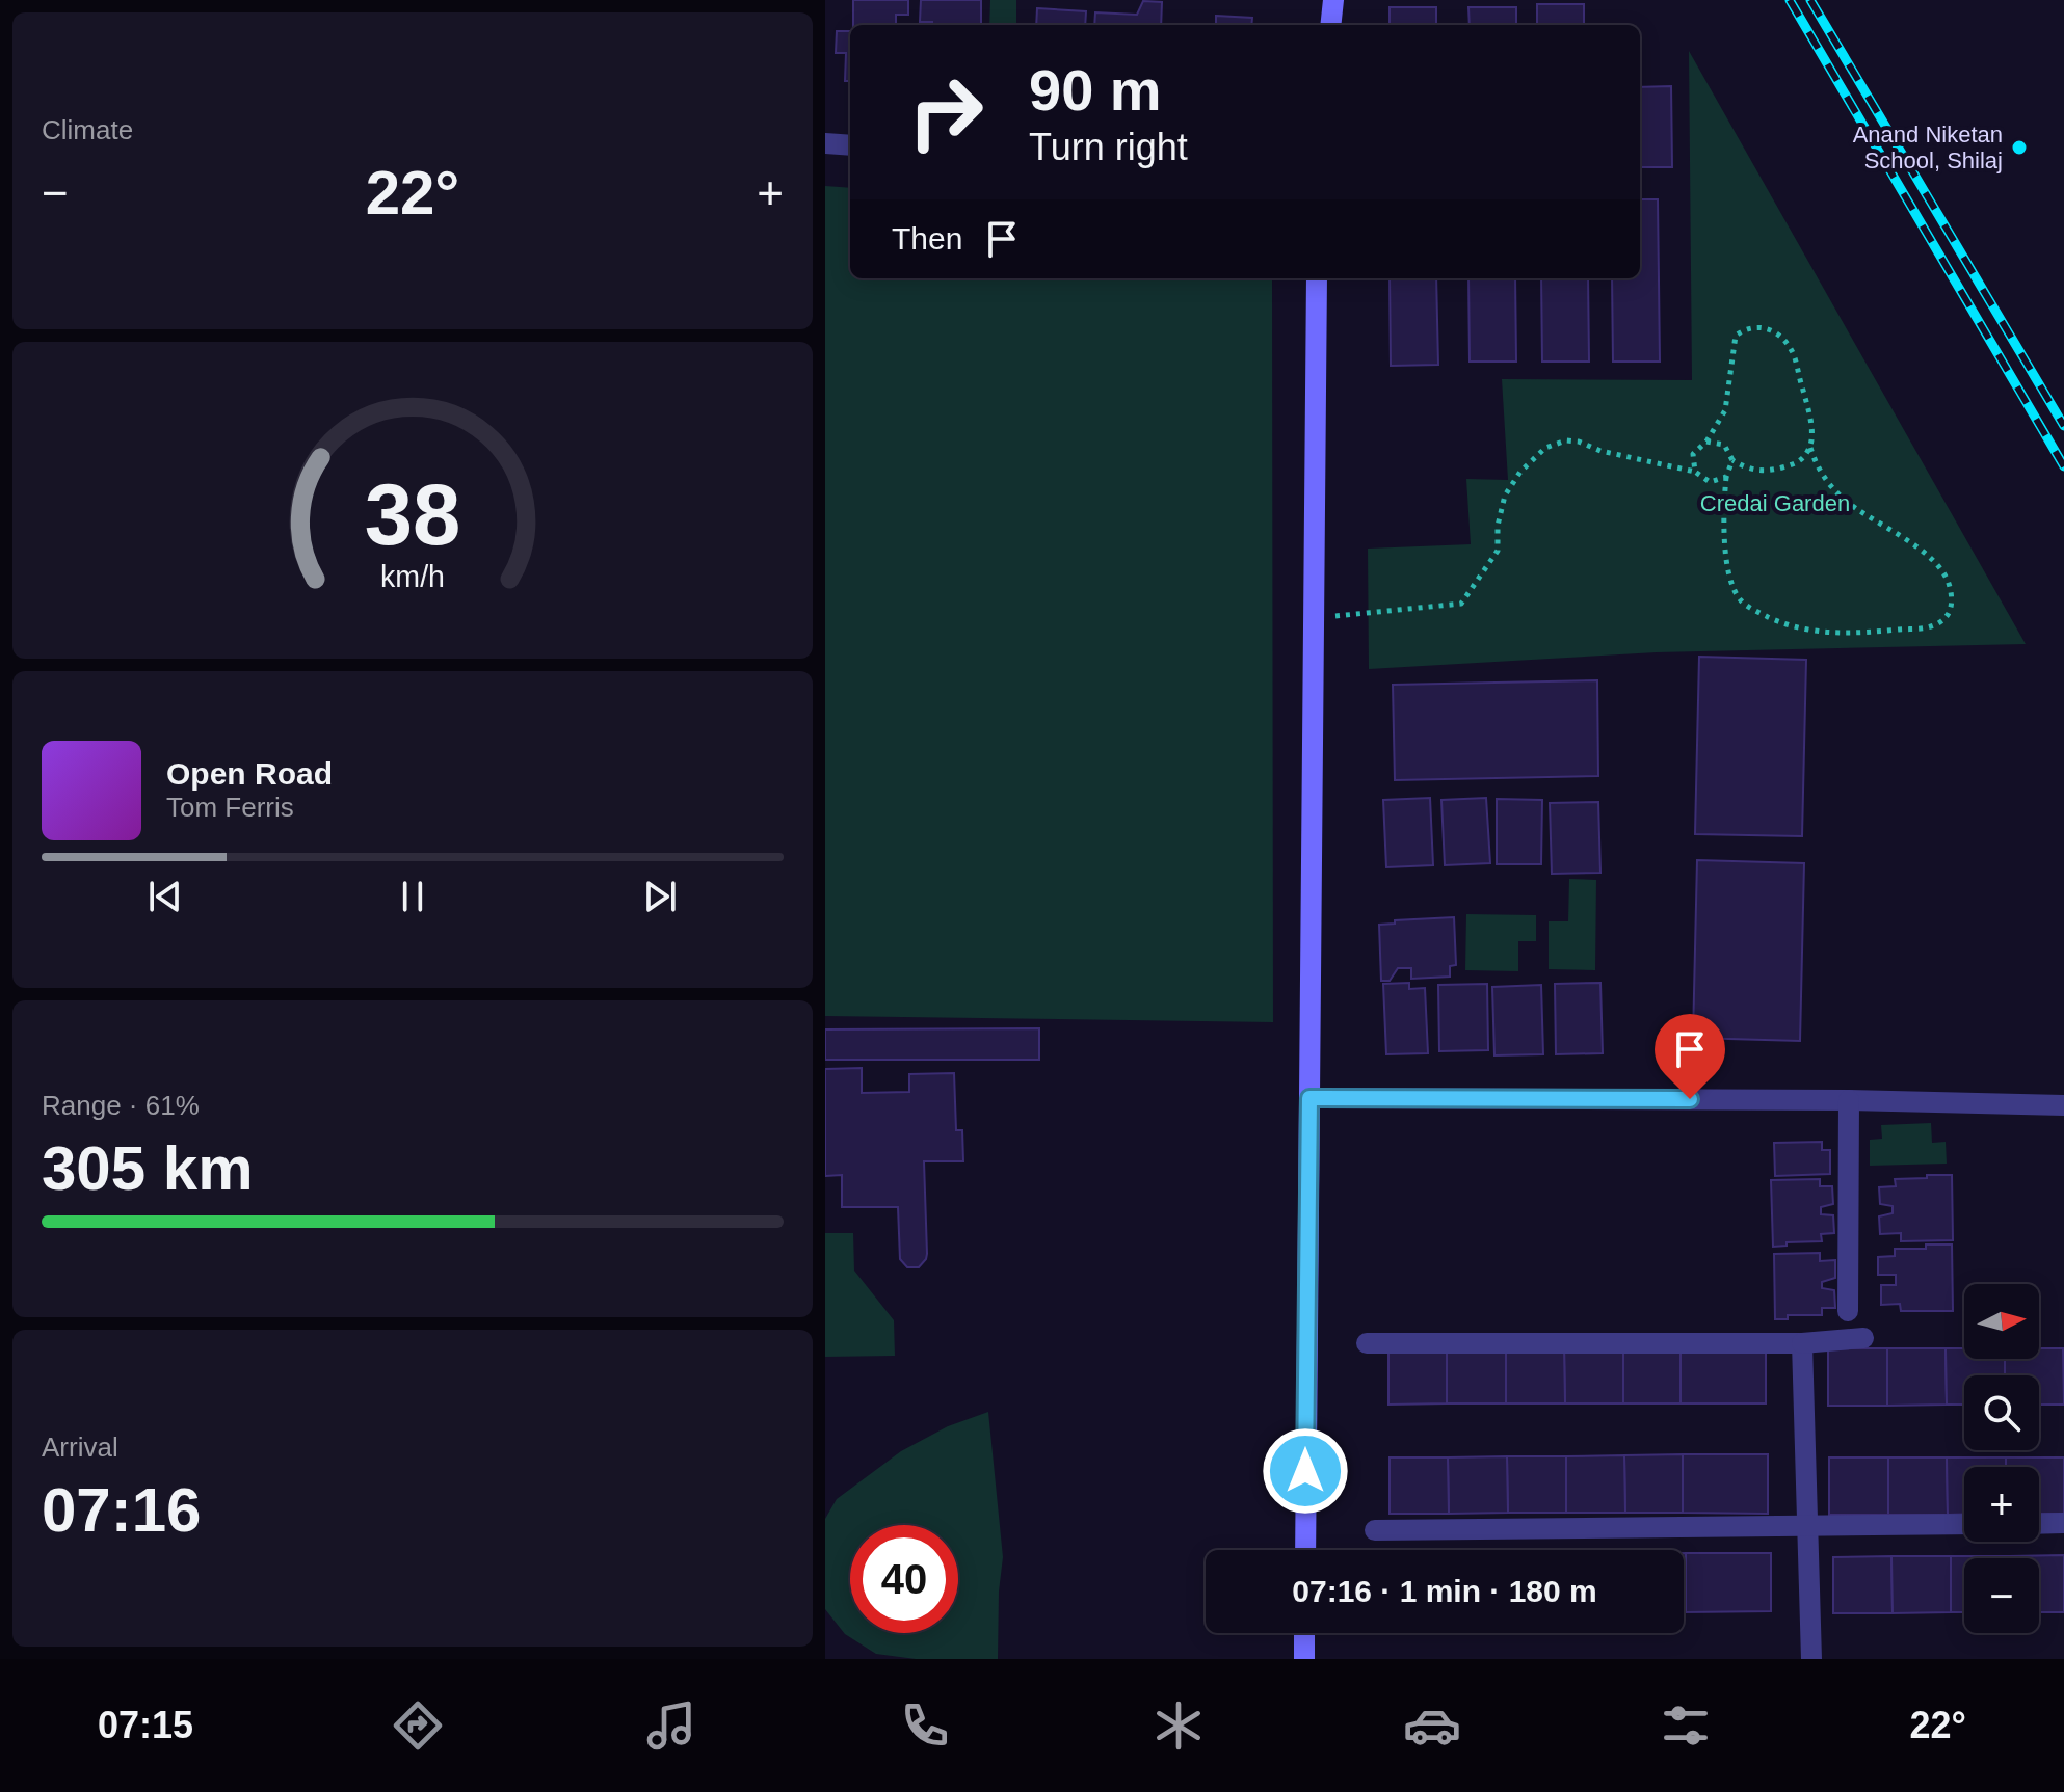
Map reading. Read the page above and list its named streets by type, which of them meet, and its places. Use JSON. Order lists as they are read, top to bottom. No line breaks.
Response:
{"parks":["Credai Garden"],"places":["Anand Niketan School, Shilaj"],"north":"right","page":{"tile":["Climate",["Range · 61%","305 km"],["Arrival","07:16"]],"turn":["90 m","Turn right"],"heat":["−","22°","+"],"then":"Then","song":["Open Road","Tom Ferris"],"map_buttons":["+","−"],"limit":"40","trip":"07:16 · 1 min · 180 m","tabs":["07:15","22°"],"gauge":["38","km/h"]}}
